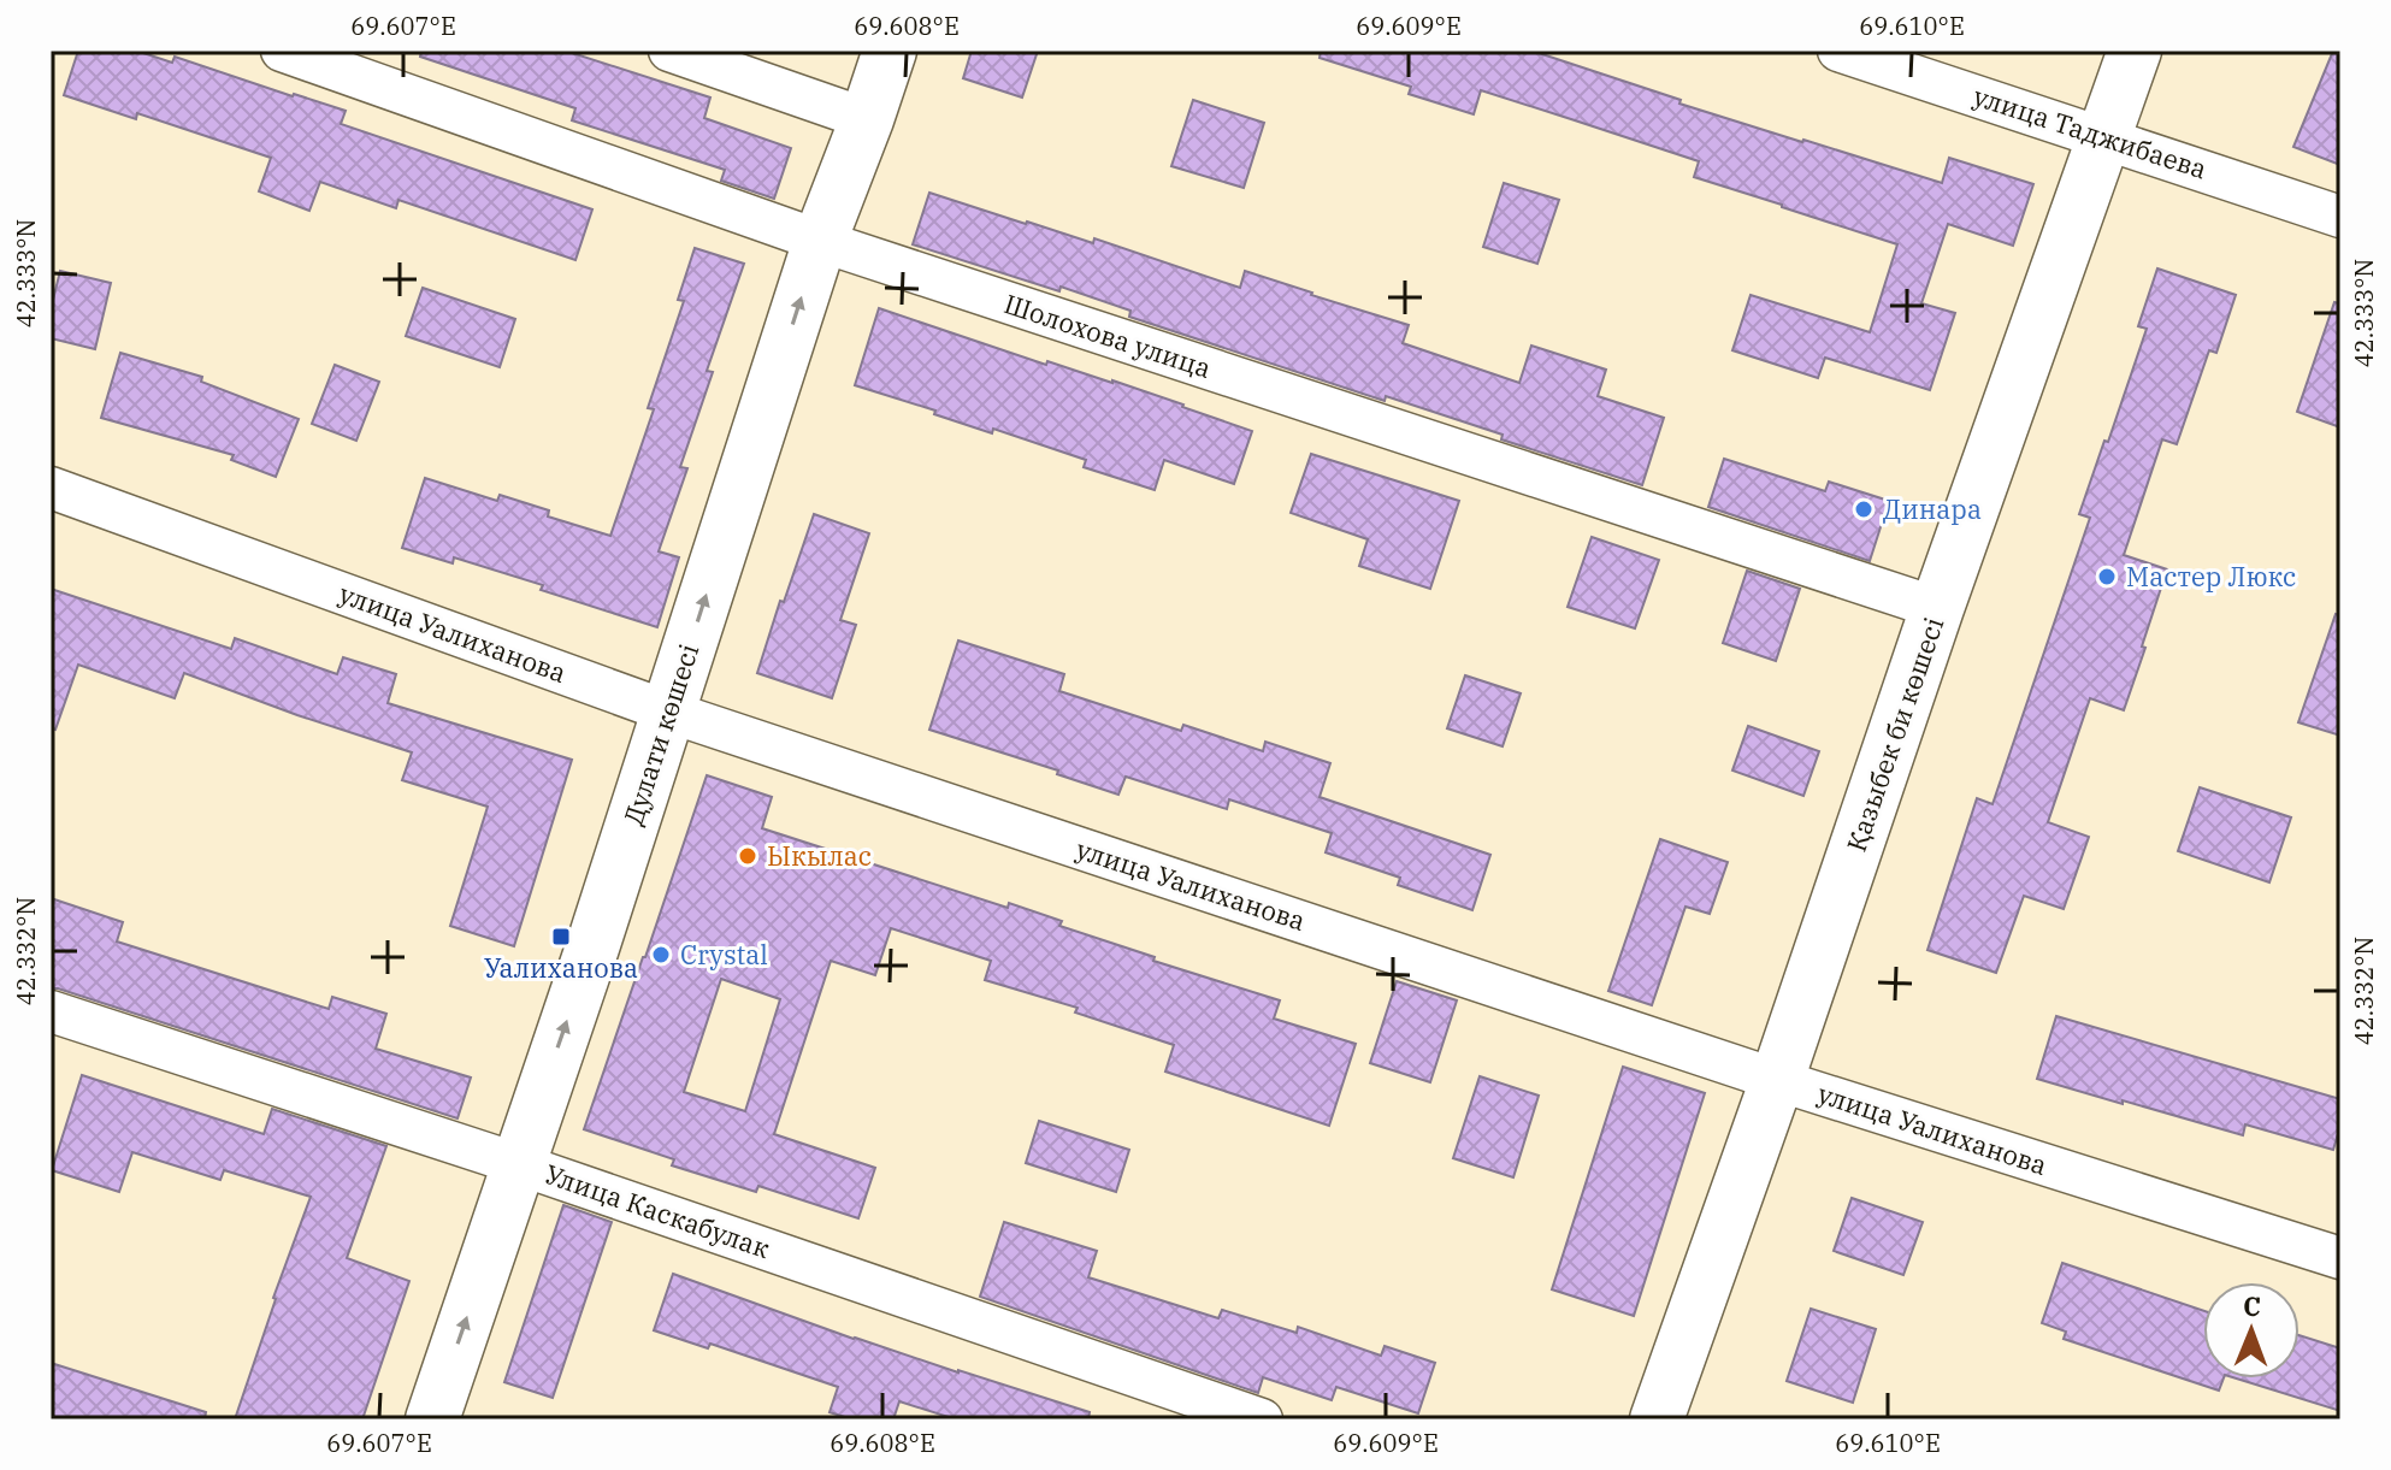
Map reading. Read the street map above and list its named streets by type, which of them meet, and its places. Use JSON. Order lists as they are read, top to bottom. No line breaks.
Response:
{"streets":{"main road":["Дулати көшесі","Қазыбек би көшесі"],"street":["улица Таджибаева","Шолохова улица","улица Уалиханова","Улица Каскабулак"]},"crossings":[["улица Таджибаева","Қазыбек би көшесі"],["Шолохова улица","Дулати көшесі"],["Шолохова улица","Қазыбек би көшесі"],["улица Уалиханова","Дулати көшесі"],["улица Уалиханова","Қазыбек би көшесі"],["Дулати көшесі","Улица Каскабулак"]],"one_way":["Дулати көшесі"],"places":{"other":["Динара","Мастер Люкс","Ыкылас","Crystal"],"transit":["Уалиханова"]},"north":"top","coordinates":["69.607°E","69.608°E","69.609°E","69.610°E","42.333°N","42.332°N"]}
